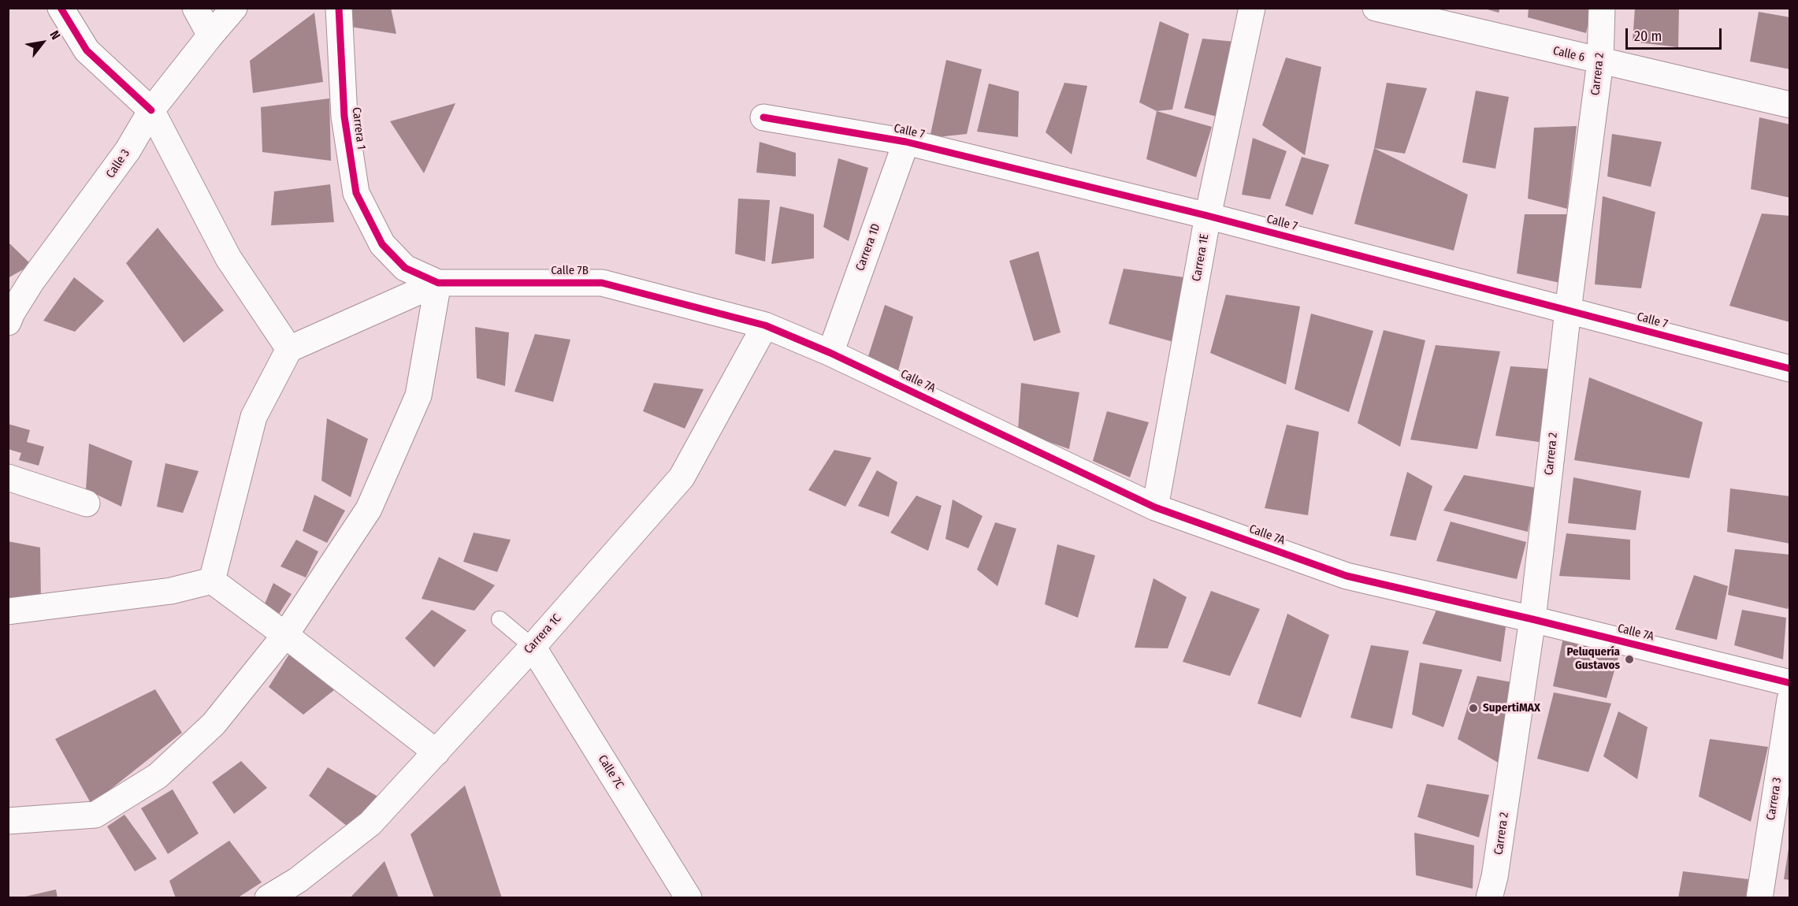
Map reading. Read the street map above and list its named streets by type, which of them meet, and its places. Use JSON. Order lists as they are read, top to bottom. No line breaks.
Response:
{"streets":{"street":["Calle 6","Carrera 2","Carrera 1","Calle 7","Calle 3","Carrera 1D","Carrera 1E","Calle 7B","Calle 7A","Carrera 1C","Calle 7C","Carrera 3"]},"crossings":[["Calle 6","Carrera 2"],["Carrera 2","Calle 7"],["Carrera 2","Calle 7A"],["Carrera 1","Calle 7B"],["Calle 7","Carrera 1D"],["Calle 7","Carrera 1E"],["Carrera 1D","Calle 7A"],["Carrera 1E","Calle 7A"],["Calle 7B","Calle 7A"],["Calle 7B","Carrera 1C"],["Calle 7A","Carrera 1C"],["Carrera 1C","Calle 7C"]],"places":["Peluquería Gustavos","SupertiMAX"],"scale_bar":"20 m","north":"top right"}
